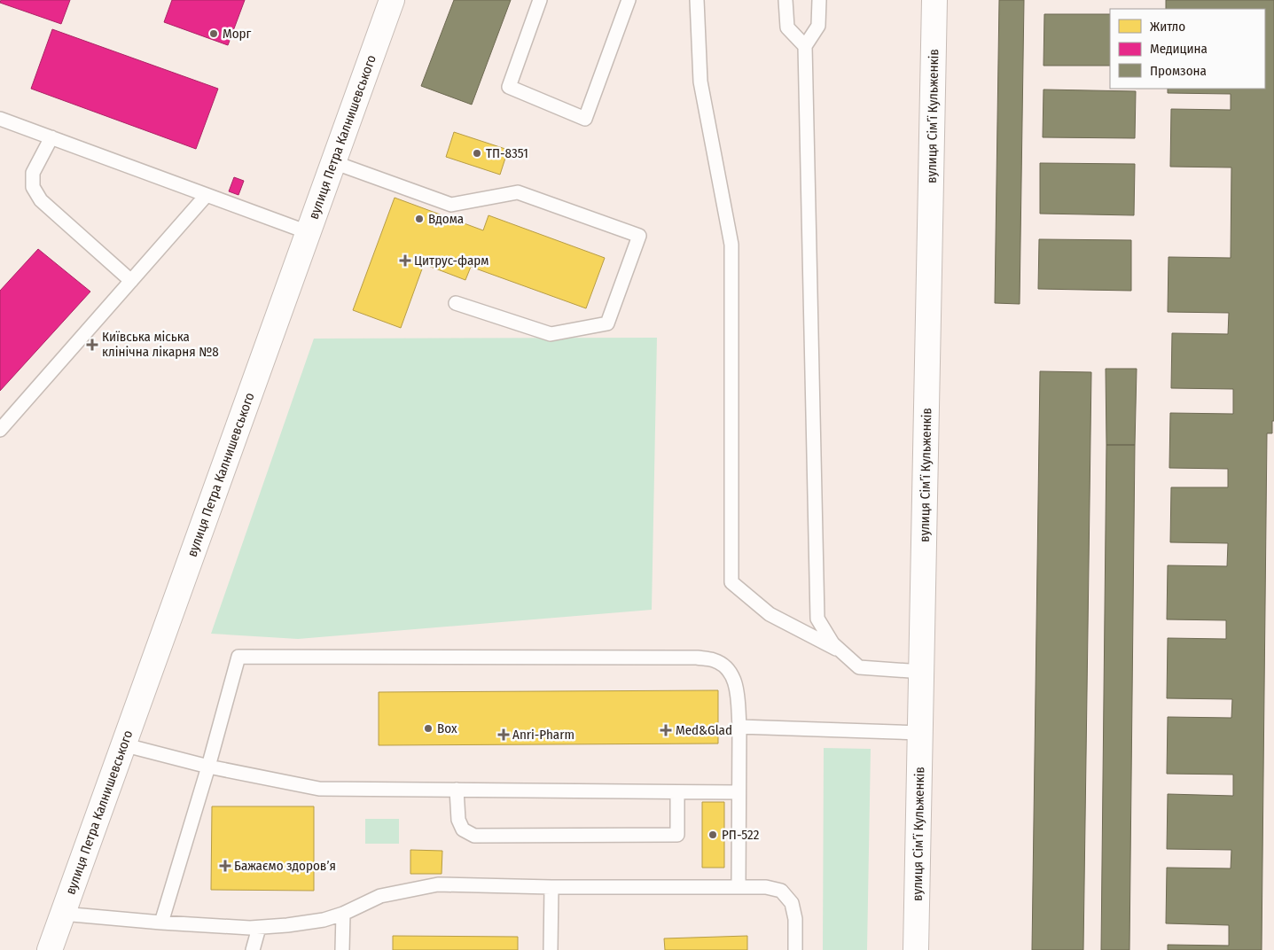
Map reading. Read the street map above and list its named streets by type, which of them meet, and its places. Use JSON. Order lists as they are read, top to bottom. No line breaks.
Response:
{"streets":{"street":["вулиця Сімʼї Кульженків","вулиця Петра Калнишевського"]},"places":{"other":["Морг","ТП-8351","Вдома","Box","РП-522"],"health":["Цитрус-фарм","Київська міська клінічна лікарня №8","Med&Glad","Anri-Pharm","Бажаємо здоровʼя"]},"legend":["Житло","Медицина","Промзона"]}
